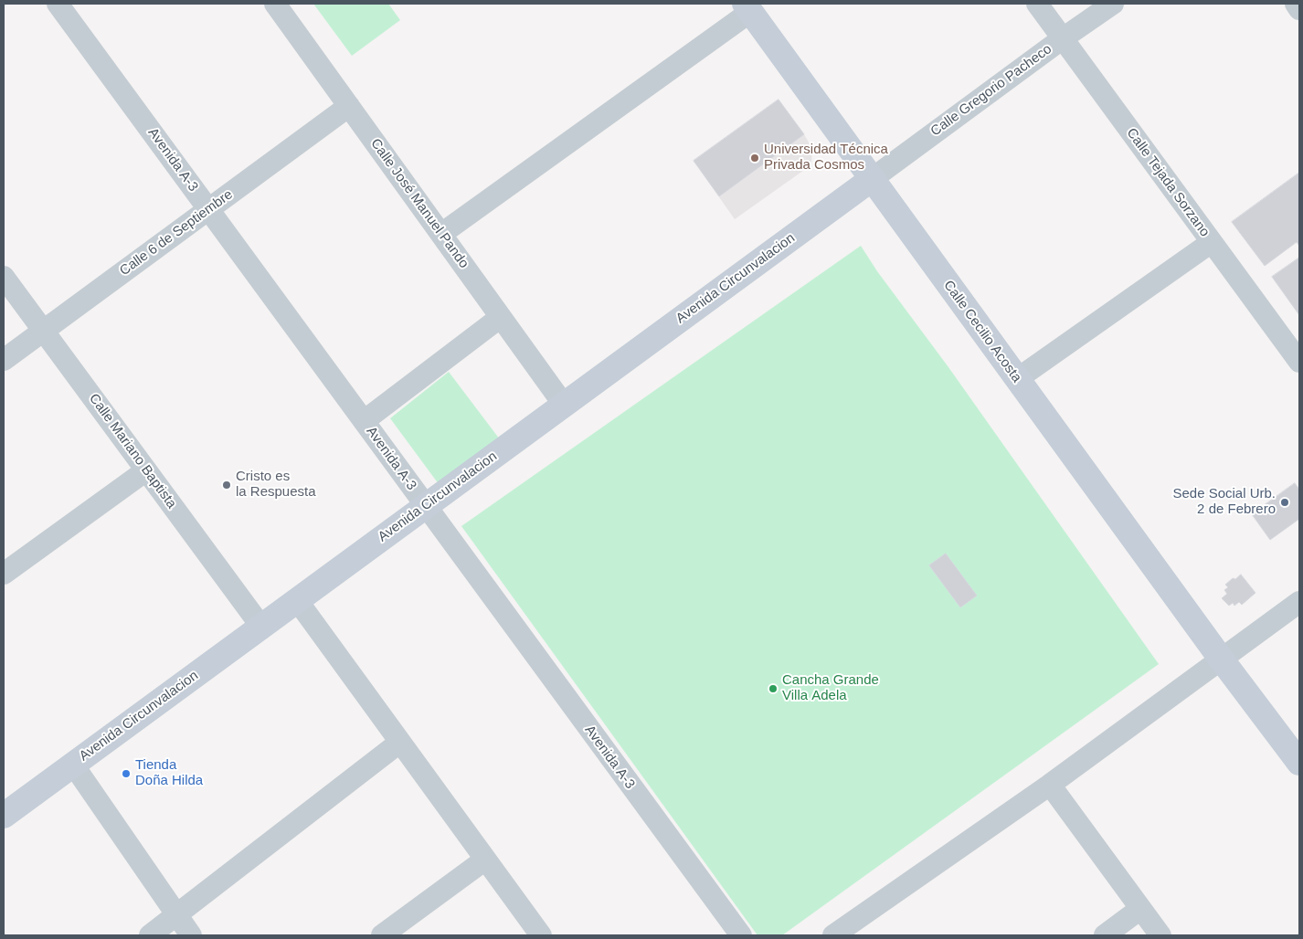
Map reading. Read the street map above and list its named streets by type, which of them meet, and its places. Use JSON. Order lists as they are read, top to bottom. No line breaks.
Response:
{"streets":{"street":["Calle Gregorio Pacheco","Avenida A-3","Calle Tejada Sorzano","Calle José Manuel Pando","Calle 6 de Septiembre","Avenida Circunvalacion","Calle Cecilio Acosta","Calle Mariano Baptista"]},"crossings":[["Calle Gregorio Pacheco","Calle Tejada Sorzano"],["Calle Gregorio Pacheco","Avenida Circunvalacion"],["Calle Gregorio Pacheco","Calle Cecilio Acosta"],["Avenida A-3","Calle 6 de Septiembre"],["Avenida A-3","Avenida Circunvalacion"],["Calle José Manuel Pando","Calle 6 de Septiembre"],["Calle José Manuel Pando","Avenida Circunvalacion"],["Calle 6 de Septiembre","Calle Mariano Baptista"],["Avenida Circunvalacion","Calle Cecilio Acosta"],["Avenida Circunvalacion","Calle Mariano Baptista"]],"places":["Universidad Técnica Privada Cosmos","Cristo es la Respuesta","Sede Social Urb. 2 de Febrero","Cancha Grande Villa Adela","Tienda Doña Hilda"]}
